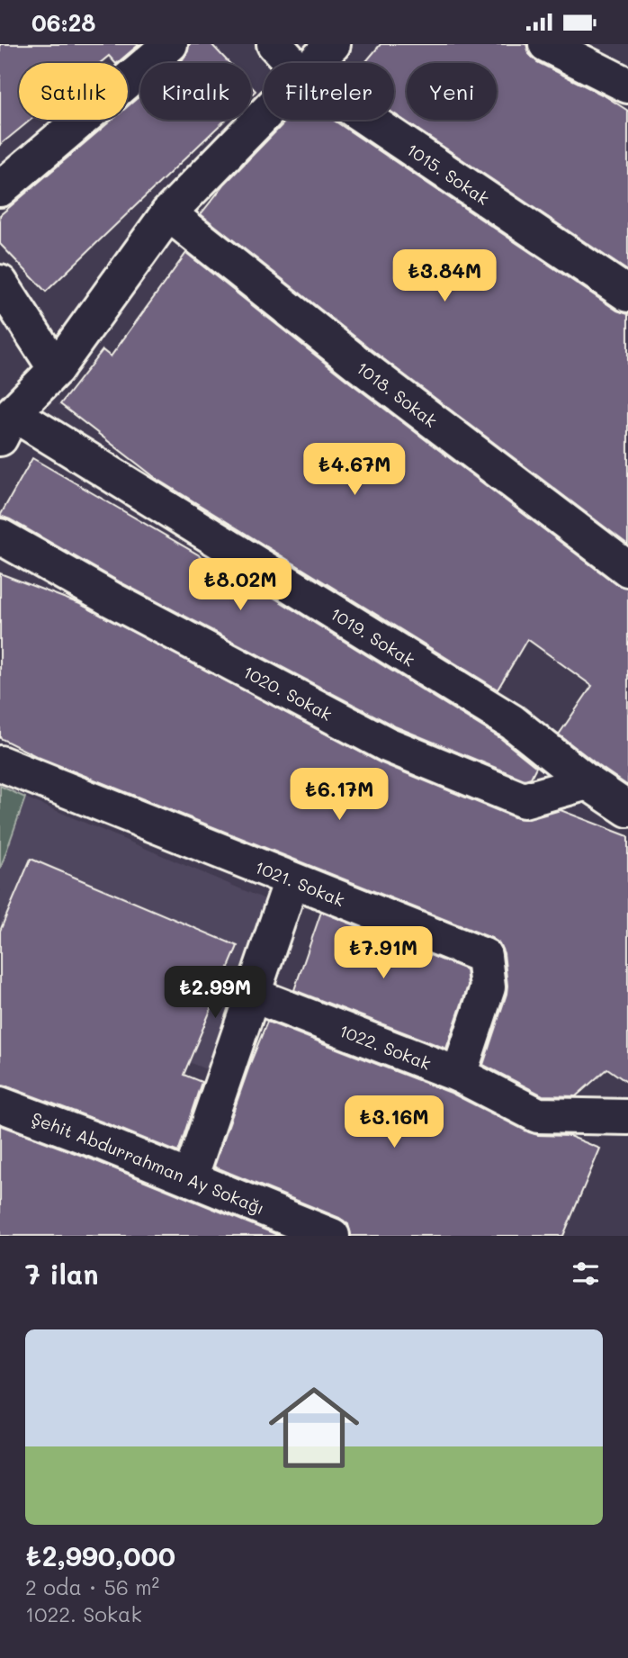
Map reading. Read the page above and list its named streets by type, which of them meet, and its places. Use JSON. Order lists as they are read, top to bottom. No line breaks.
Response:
{"streets":{"street":["1015. Sokak","1018. Sokak","1019. Sokak","1020. Sokak","1021. Sokak","1022. Sokak","Şehit Abdurrahman Ay Sokağı"]},"crossings":[["1019. Sokak","1020. Sokak"],["1021. Sokak","1022. Sokak"]],"page":{"status":"06:28","chip":["Satılık","Kiralık","Filtreler","Yeni"],"price":["₺3.84M","₺4.67M","₺8.02M","₺6.17M","₺7.91M","₺2.99M","₺3.16M"],"heading":"7 ilan","list":[{"name":"₺2,990,000","note":"2 oda · 56 m² · 1022. Sokak"}]}}
